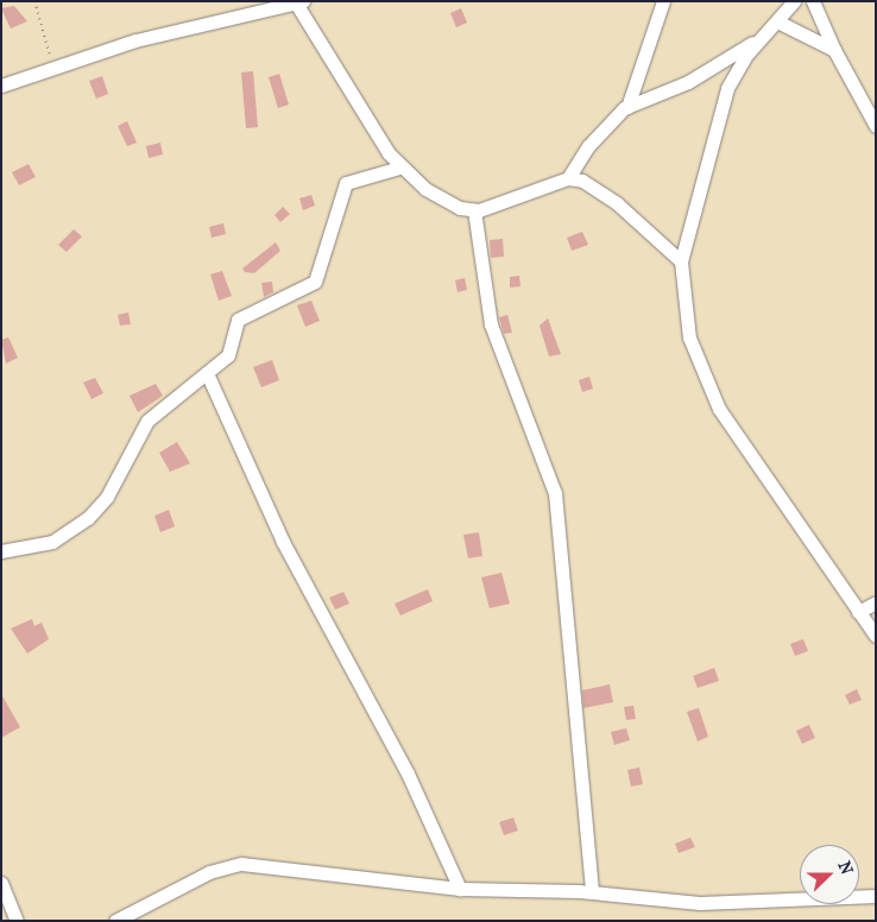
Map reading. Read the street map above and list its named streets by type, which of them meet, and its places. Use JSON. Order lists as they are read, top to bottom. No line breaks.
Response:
{"north":"right"}
